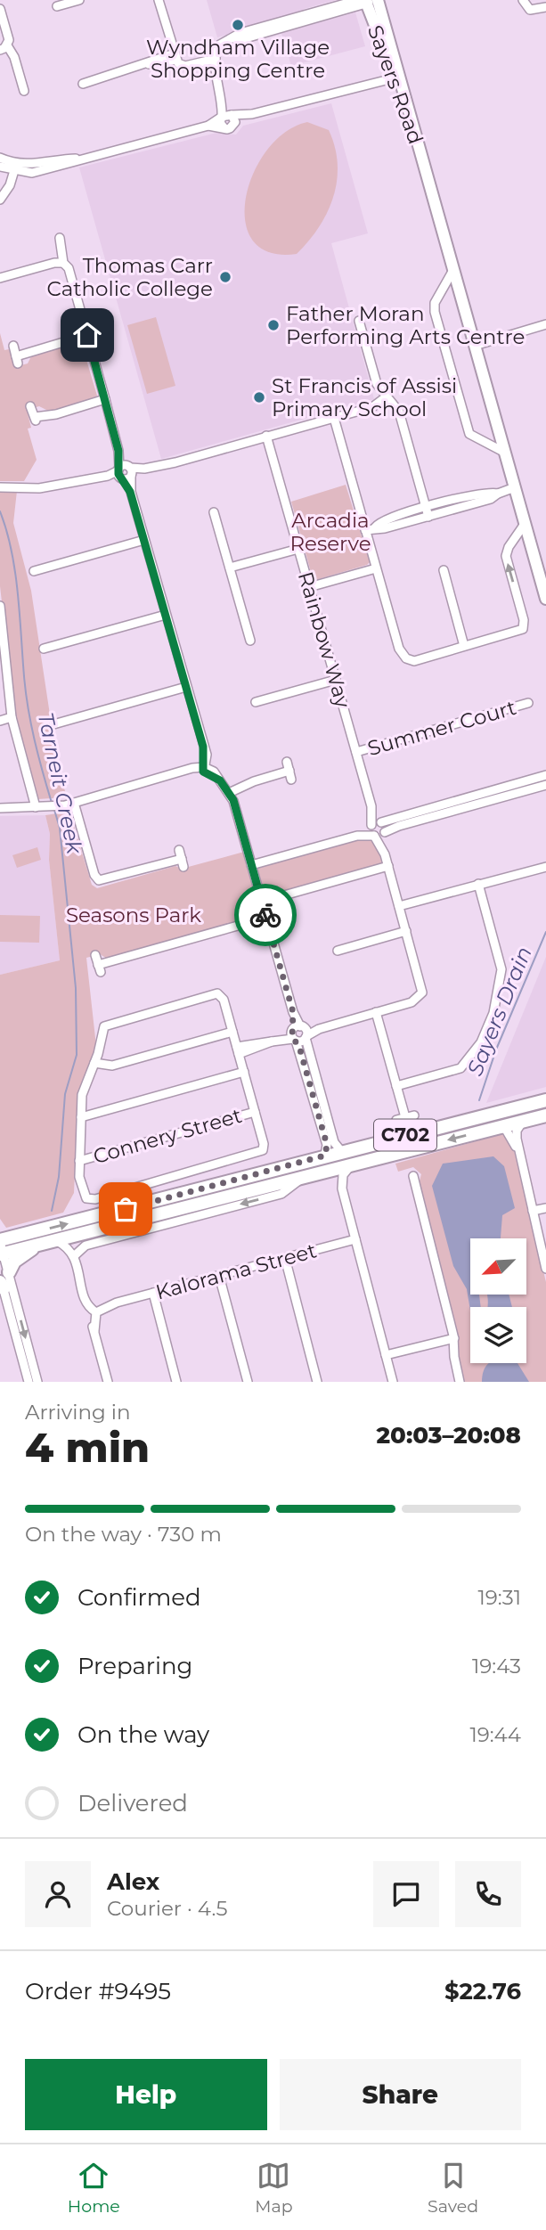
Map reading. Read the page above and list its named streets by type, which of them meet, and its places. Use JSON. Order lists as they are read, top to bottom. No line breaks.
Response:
{"streets":{"highway":["C702"],"main road":["Sayers Road"],"street":["Rainbow Way","Summer Court","Connery Street","Kalorama Street"]},"crossings":[["Rainbow Way","Summer Court"]],"water":["Tarneit Creek","Sayers Drain"],"parks":["Arcadia Reserve","Seasons Park"],"places":["Wyndham Village Shopping Centre","Thomas Carr Catholic College","Father Moran Performing Arts Centre","St Francis of Assisi Primary School"],"north":"bottom left","page":{"heading":["4 min","Arriving in","20:03–20:08"],"panel":["Alex","Courier · 4.5","Order #9495","$22.76"],"bar":"On the way · 730 m","list":[["Confirmed","19:31"],["Preparing","19:43"],["On the way","19:44"],"Delivered"],"buttons":["Help","Share"],"tabs":["Home","Map","Saved"]}}
